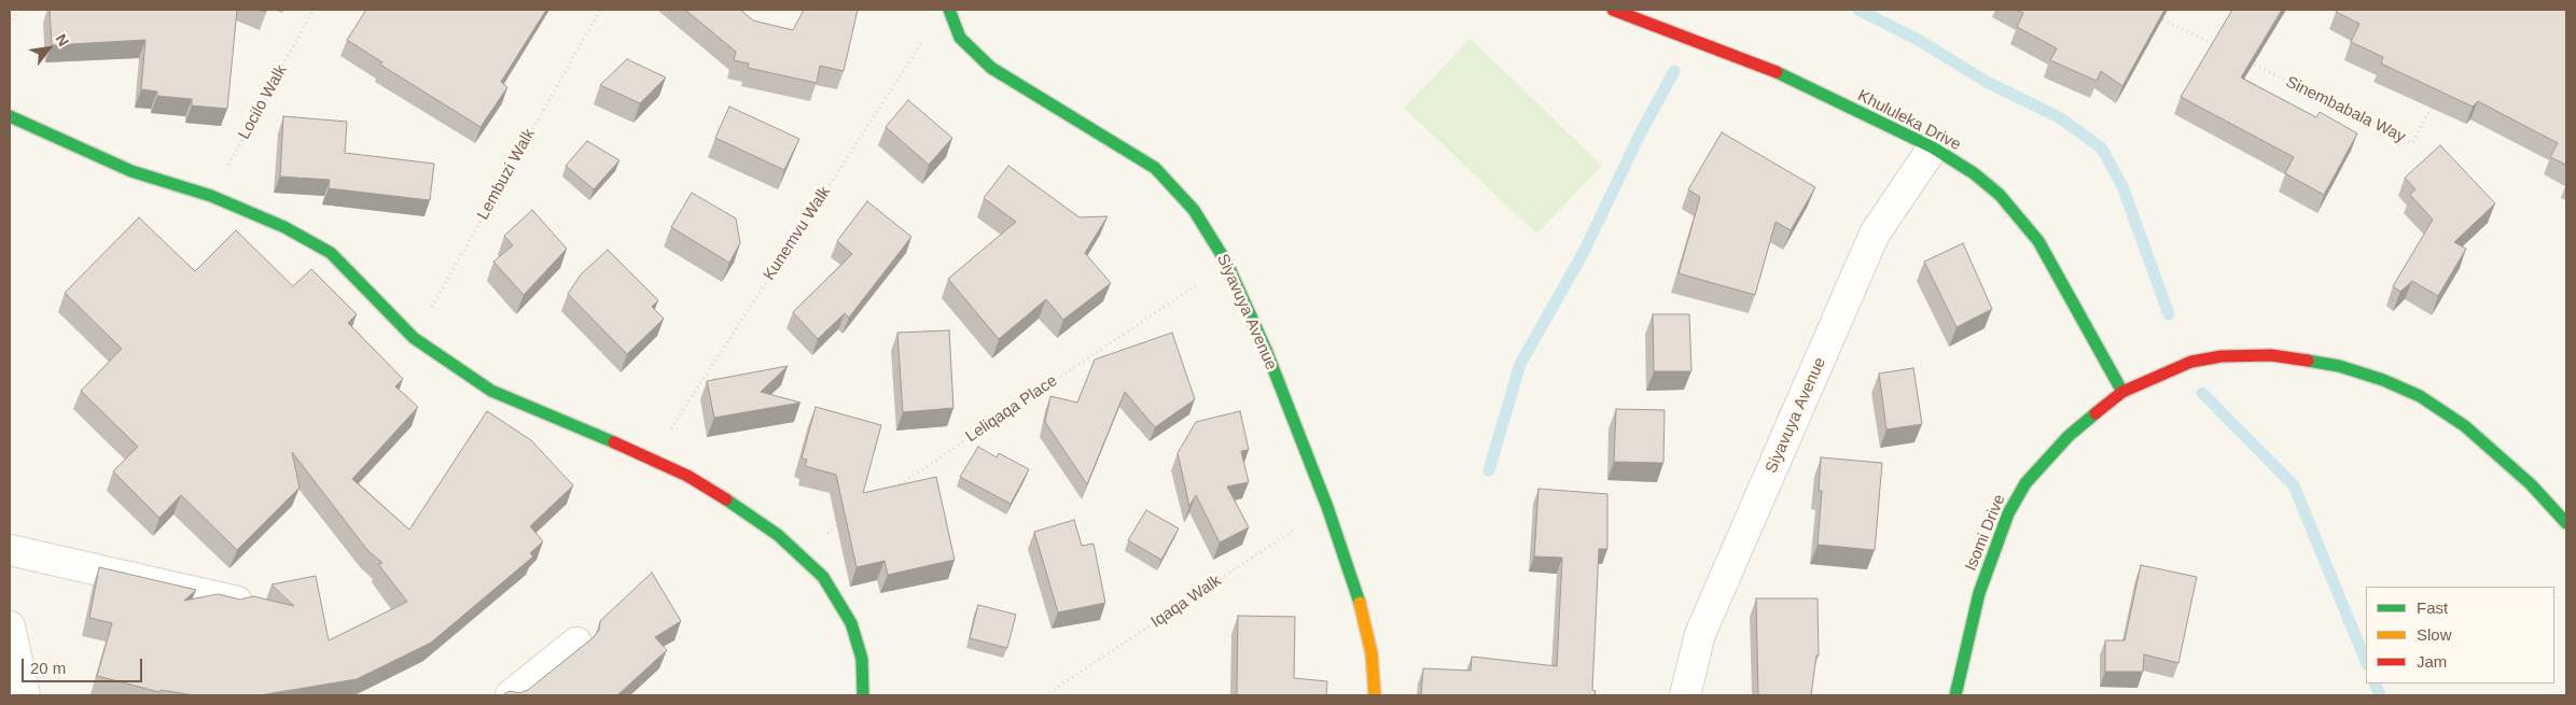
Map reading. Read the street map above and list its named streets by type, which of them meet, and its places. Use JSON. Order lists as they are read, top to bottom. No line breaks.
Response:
{"streets":{"street":["Khululeka Drive","Siyavuya Avenue","Isomi Drive"],"path":["Locilo Walk","Sinembabala Way","Lembuzi Walk","Kunemvu Walk","Leliqaqa Place","Iqaqa Walk"]},"crossings":[["Khululeka Drive","Siyavuya Avenue"],["Khululeka Drive","Isomi Drive"],["Siyavuya Avenue","Leliqaqa Place"],["Siyavuya Avenue","Iqaqa Walk"]],"legend":["Fast","Slow","Jam"],"scale_bar":"20 m","north":"top right"}
